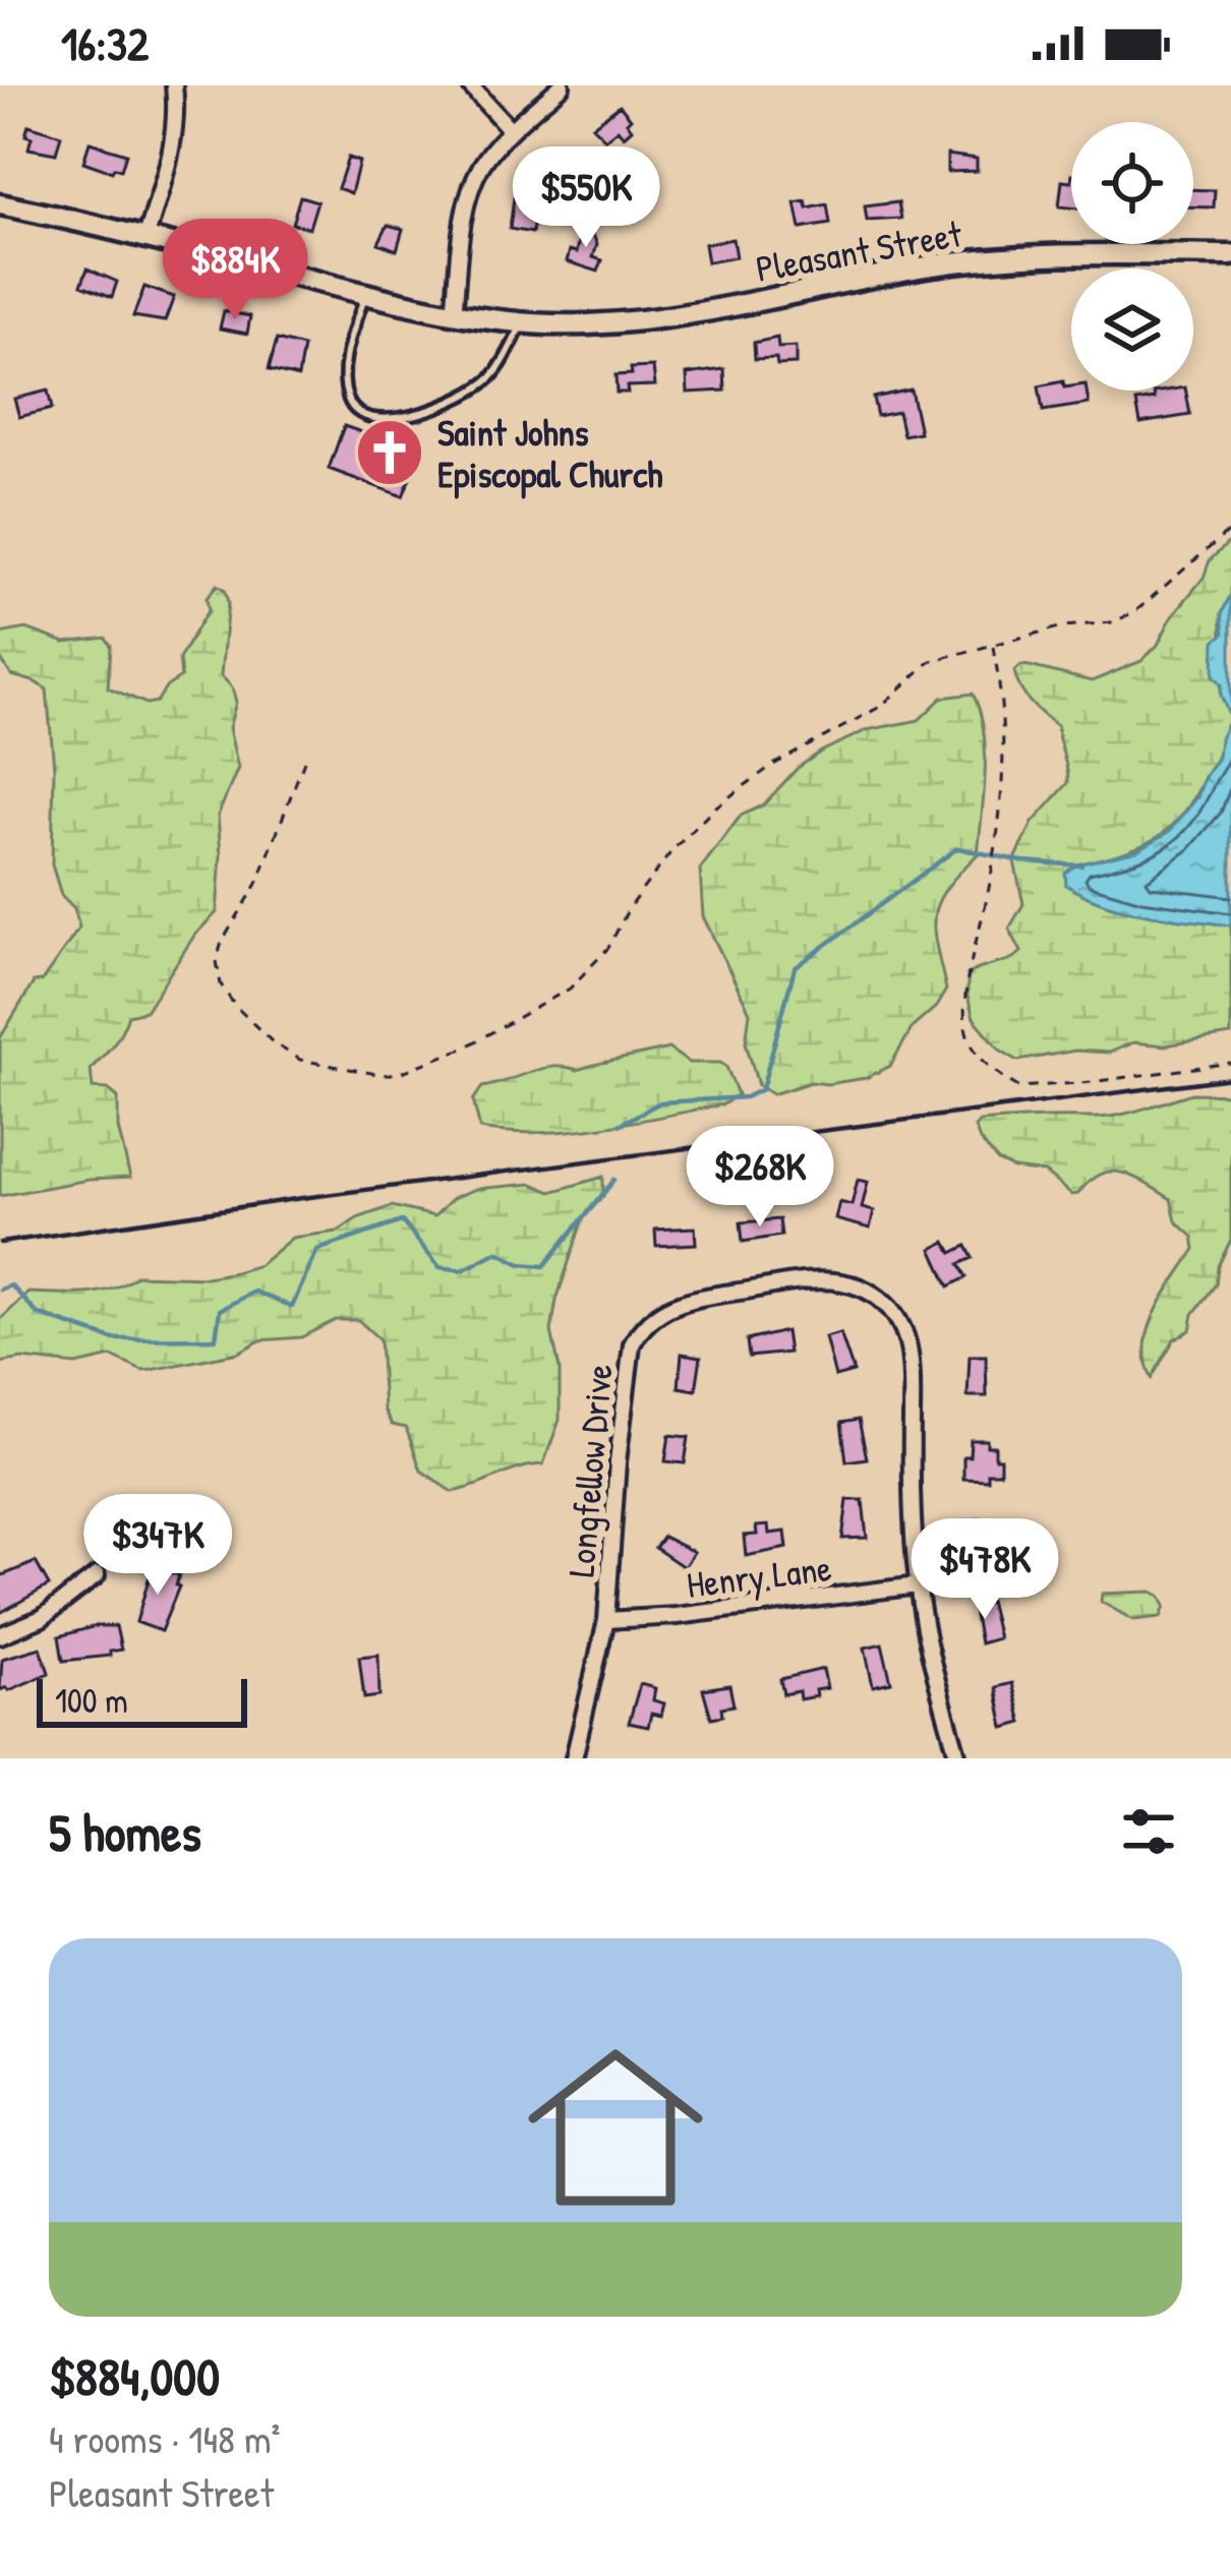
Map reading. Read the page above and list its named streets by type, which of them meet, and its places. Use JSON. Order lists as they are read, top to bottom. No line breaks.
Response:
{"streets":{"street":["Pleasant Street","Longfellow Drive","Henry Lane"]},"crossings":[["Longfellow Drive","Henry Lane"]],"places":{"church":["Saint Johns Episcopal Church"]},"scale_bar":"100 m","page":{"status":"16:32","price":["$550K","$884K","$268K","$347K","$478K"],"scale":"100 m","heading":"5 homes","list":[{"name":"$884,000","note":"4 rooms · 148 m² · Pleasant Street"}]}}
